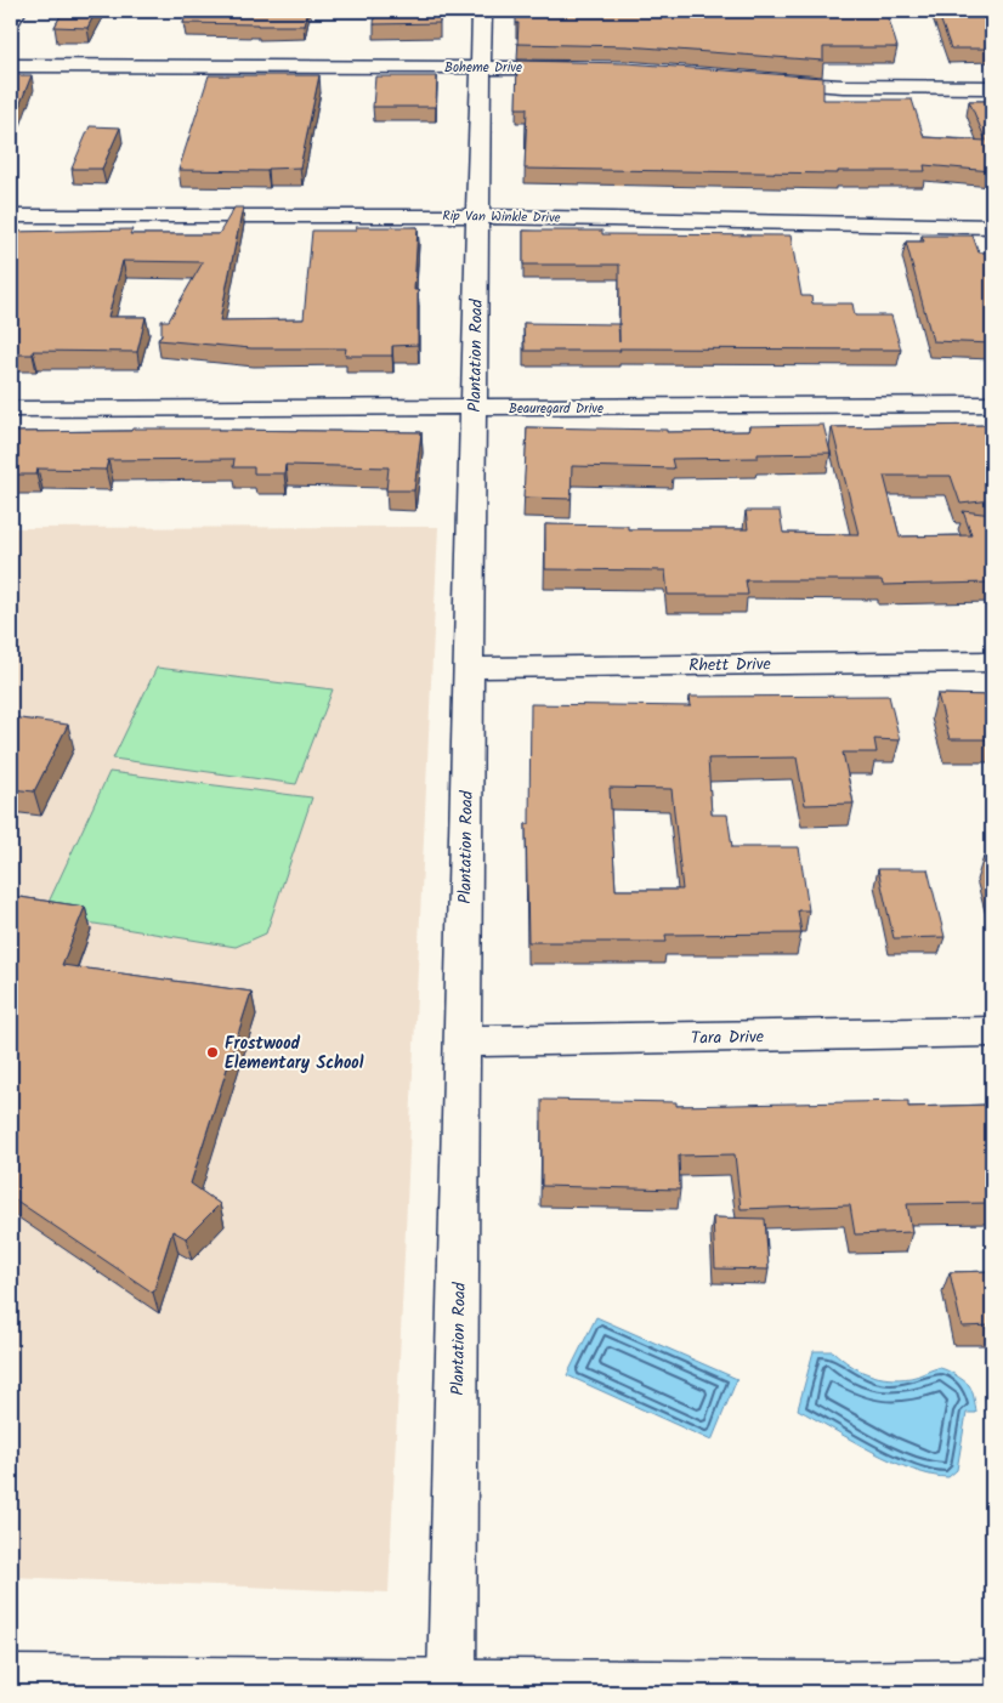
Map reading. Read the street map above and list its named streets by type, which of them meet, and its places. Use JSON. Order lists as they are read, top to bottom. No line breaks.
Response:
{"streets":{"street":["Boheme Drive","Rip Van Winkle Drive","Plantation Road","Beauregard Drive","Rhett Drive","Tara Drive"]},"crossings":[["Boheme Drive","Plantation Road"],["Rip Van Winkle Drive","Plantation Road"],["Plantation Road","Beauregard Drive"],["Plantation Road","Rhett Drive"],["Plantation Road","Tara Drive"]],"places":["Frostwood Elementary School"]}
